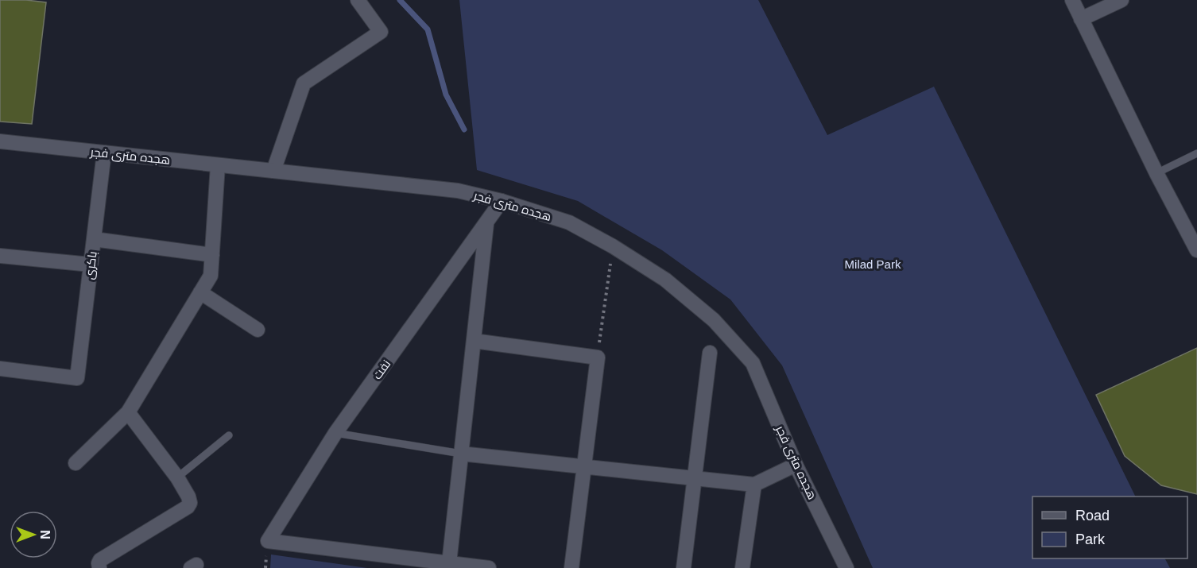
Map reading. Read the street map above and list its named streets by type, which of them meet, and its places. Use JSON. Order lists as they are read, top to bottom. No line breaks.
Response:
{"streets":{"street":["هجده متری فجر","باکری","نفت"]},"crossings":[["هجده متری فجر","باکری"],["هجده متری فجر","نفت"]],"parks":["Milad Park"],"legend":["Road","Park"],"north":"right"}
